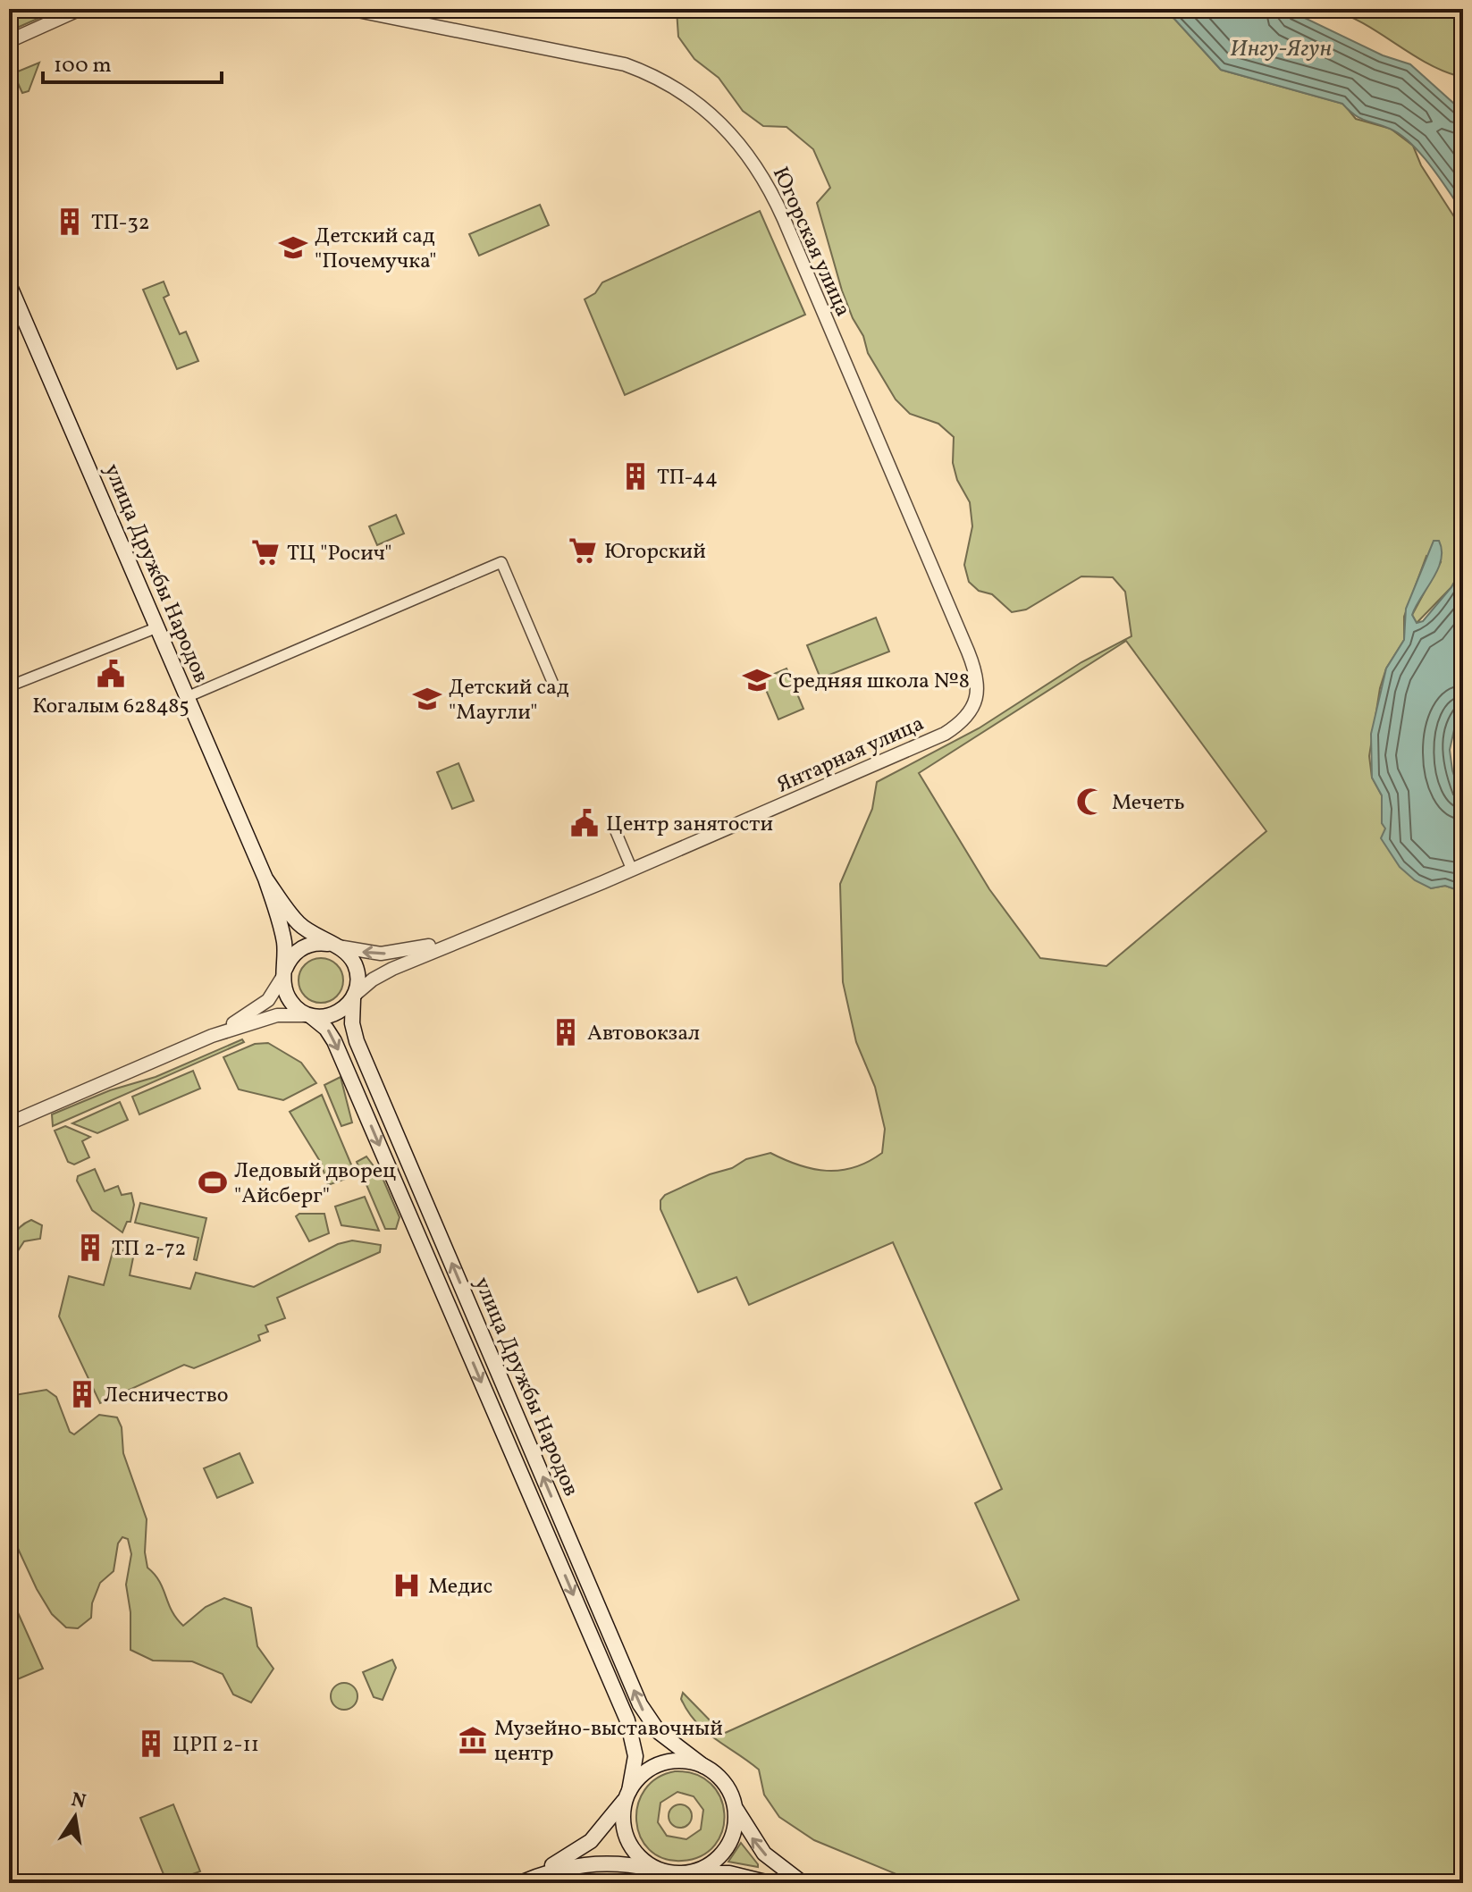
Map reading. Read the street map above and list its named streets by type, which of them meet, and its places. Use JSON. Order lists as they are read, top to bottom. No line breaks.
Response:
{"streets":{"main road":["улица Дружбы Народов"],"street":["Югорская улица","Янтарная улица"]},"crossings":[["Югорская улица","Янтарная улица"]],"water":["Ингу-Ягун"],"places":{"building":["ТП-32","ТП-44","Автовокзал","ТП 2-72","Лесничество","ЦРП 2-11"],"school or university":["Детский сад \"Почемучка\"","Средняя школа №8","Детский сад \"Маугли\""],"supermarket":["Югорский","ТЦ \"Росич\""],"public building":["Когалым 628485","Центр занятости"],"mosque":["Мечеть"],"sports":["Ледовый дворец \"Айсберг\""],"hospital":["Медис"],"museum":["Музейно-выставочный центр"]},"scale_bar":"100 m","north":"top"}
